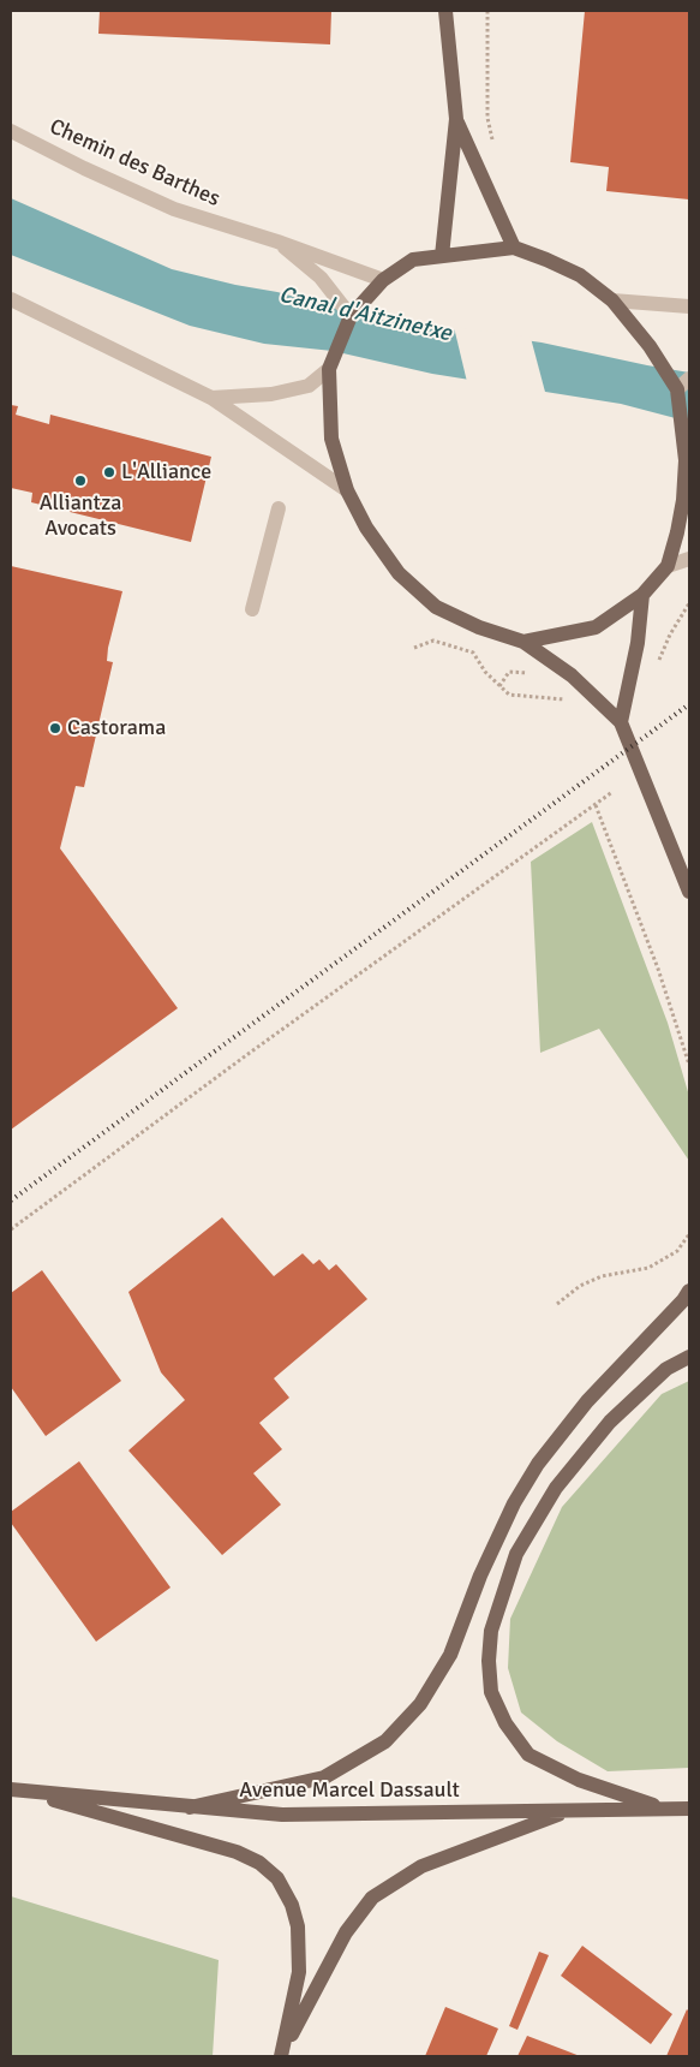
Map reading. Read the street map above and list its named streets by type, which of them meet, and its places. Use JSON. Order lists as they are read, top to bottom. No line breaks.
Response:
{"streets":{"main road":["Avenue Marcel Dassault"],"street":["Chemin des Barthes"]},"water":["Canal d'Aitzinetxe"],"places":["L'Alliance","Alliantza Avocats","Castorama"]}
